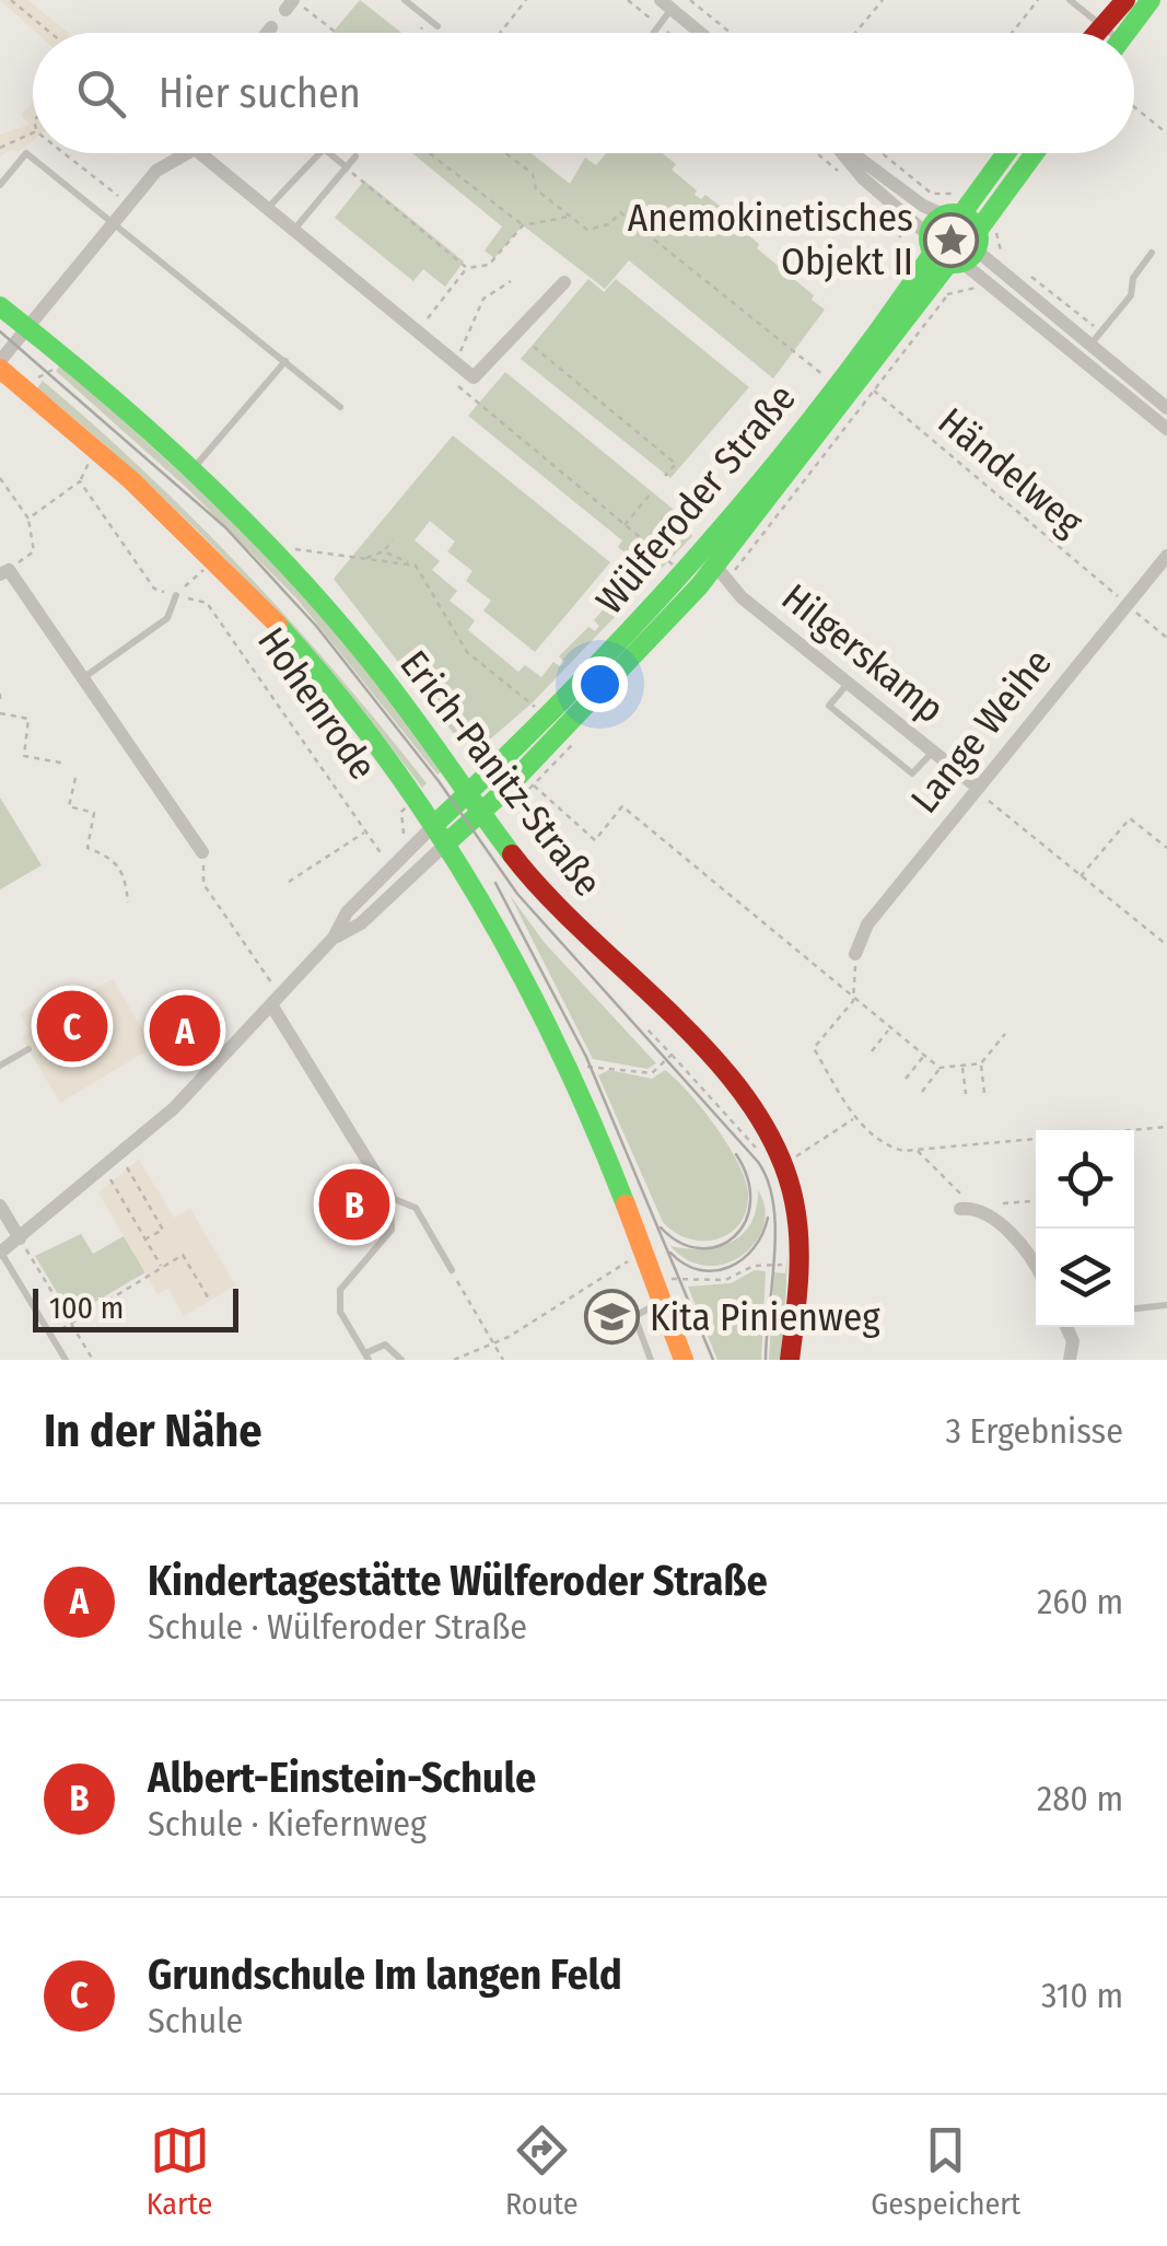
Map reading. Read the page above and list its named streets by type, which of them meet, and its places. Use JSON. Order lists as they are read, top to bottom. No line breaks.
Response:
{"streets":{"main road":["Wülferoder Straße","Erich-Panitz-Straße"],"street":["Hilgerskamp","Lange Weihe"],"path":["Händelweg","Hohenrode"]},"crossings":[["Händelweg","Wülferoder Straße"],["Händelweg","Lange Weihe"],["Wülferoder Straße","Hilgerskamp"],["Wülferoder Straße","Hohenrode"],["Wülferoder Straße","Erich-Panitz-Straße"],["Hilgerskamp","Lange Weihe"]],"places":{"place":["Anemokinetisches Objekt II"],"school or university":["Kita Pinienweg"]},"scale_bar":"100 m","page":{"search":"Hier suchen","pins":["C","A","B"],"scale":"100 m","heading":["In der Nähe","3 Ergebnisse"],"list":[{"mark":"A","name":"Kindertagestätte Wülferoder Straße","note":"Schule · Wülferoder Straße","value":"260 m"},{"mark":"B","name":"Albert-Einstein-Schule","note":"Schule · Kiefernweg","value":"280 m"},{"mark":"C","name":"Grundschule Im langen Feld","note":"Schule","value":"310 m"}],"nav":["Karte","Route","Gespeichert"]}}
